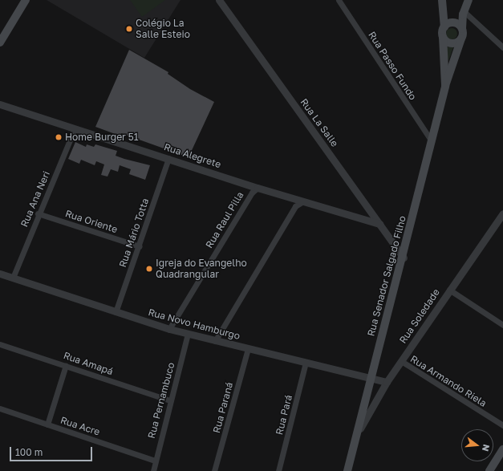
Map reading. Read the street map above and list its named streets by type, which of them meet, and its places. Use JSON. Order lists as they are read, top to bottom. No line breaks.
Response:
{"streets":{"main road":["Rua Senador Salgado Filho"],"street":["Rua Passo Fundo","Rua La Salle","Rua Alegrete","Rua Ana Neri","Rua Raul Pilla","Rua Oriente","Rua Mário Totta","Rua Soledade","Rua Novo Hamburgo","Rua Amapá","Rua Armando Riela","Rua Pernambuco","Rua Paraná","Rua Pará","Rua Acre"]},"crossings":[["Rua Passo Fundo","Rua Senador Salgado Filho"],["Rua La Salle","Rua Alegrete"],["Rua La Salle","Rua Senador Salgado Filho"],["Rua Alegrete","Rua Ana Neri"],["Rua Alegrete","Rua Raul Pilla"],["Rua Alegrete","Rua Mário Totta"],["Rua Ana Neri","Rua Oriente"],["Rua Ana Neri","Rua Novo Hamburgo"],["Rua Raul Pilla","Rua Novo Hamburgo"],["Rua Oriente","Rua Mário Totta"],["Rua Mário Totta","Rua Novo Hamburgo"],["Rua Senador Salgado Filho","Rua Soledade"],["Rua Senador Salgado Filho","Rua Novo Hamburgo"],["Rua Soledade","Rua Novo Hamburgo"],["Rua Soledade","Rua Armando Riela"],["Rua Novo Hamburgo","Rua Pernambuco"],["Rua Novo Hamburgo","Rua Paraná"],["Rua Novo Hamburgo","Rua Pará"],["Rua Amapá","Rua Pernambuco"],["Rua Pernambuco","Rua Acre"]],"places":["Colégio La Salle Esteio","Home Burger 51","Igreja do Evangelho Quadrangular"],"scale_bar":"100 m","north":"right"}
